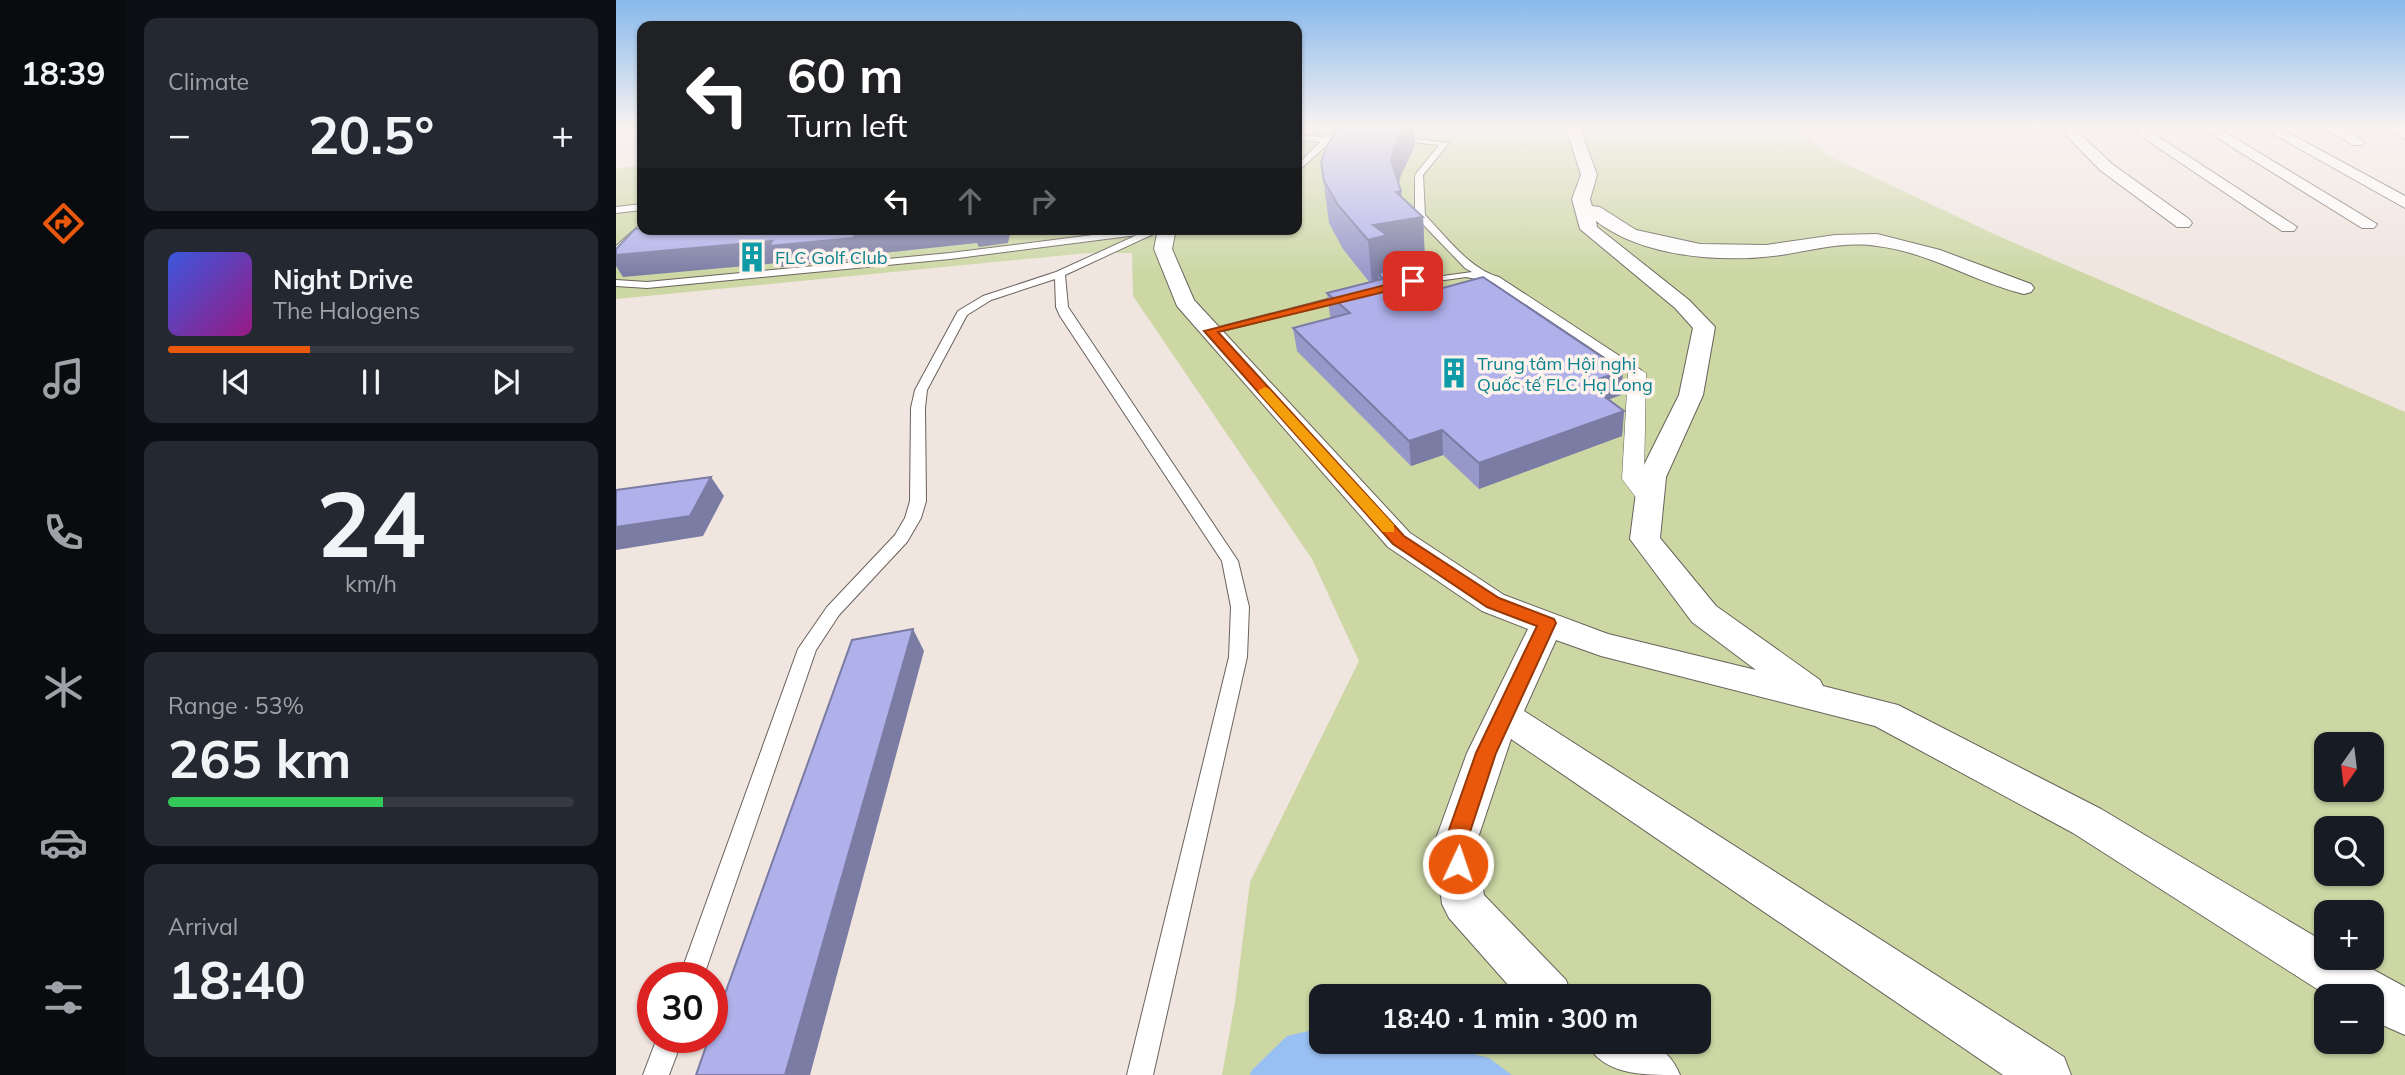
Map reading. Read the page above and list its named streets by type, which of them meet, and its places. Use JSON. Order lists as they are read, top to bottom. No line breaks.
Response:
{"places":{"building":["FLC Golf Club","Trung tâm Hội nghị Quốc tế FLC Hạ Long"]},"north":"bottom","page":{"tabs":"18:39","tile":["Climate",["24","km/h"],["Range · 53%","265 km"],["Arrival","18:40"]],"turn":["60 m","Turn left"],"heat":["−","20.5°","+"],"song":["Night Drive","The Halogens"],"map_buttons":["+","−"],"limit":"30","trip":"18:40 · 1 min · 300 m"}}
